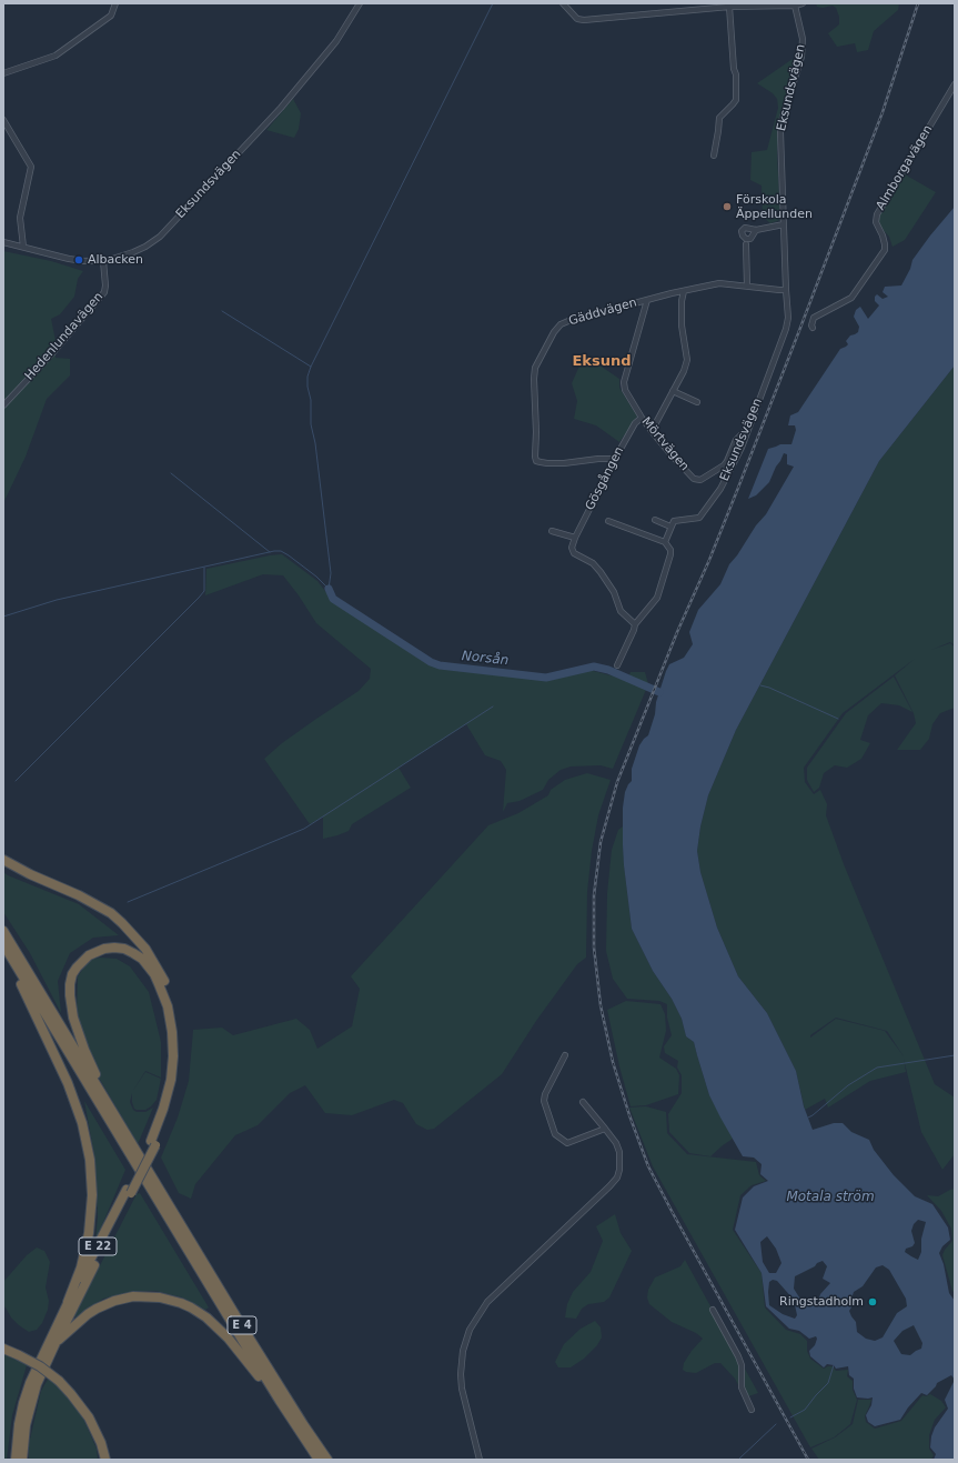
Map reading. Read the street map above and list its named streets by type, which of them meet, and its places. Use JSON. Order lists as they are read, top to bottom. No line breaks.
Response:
{"streets":{"highway":["E 22","E 4"],"street":["Eksundsvägen","Almborgavägen","Gäddvägen","Hedenlundavägen","Mörtvägen","Gösgången"]},"crossings":[["Eksundsvägen","Gäddvägen"],["Eksundsvägen","Hedenlundavägen"],["Eksundsvägen","Mörtvägen"],["Gäddvägen","Mörtvägen"],["Gäddvägen","Gösgången"],["Mörtvägen","Gösgången"]],"districts":["Eksund"],"water":["Norsån","Motala ström"],"places":["Förskola Äppellunden","Albacken","Ringstadholm"]}
